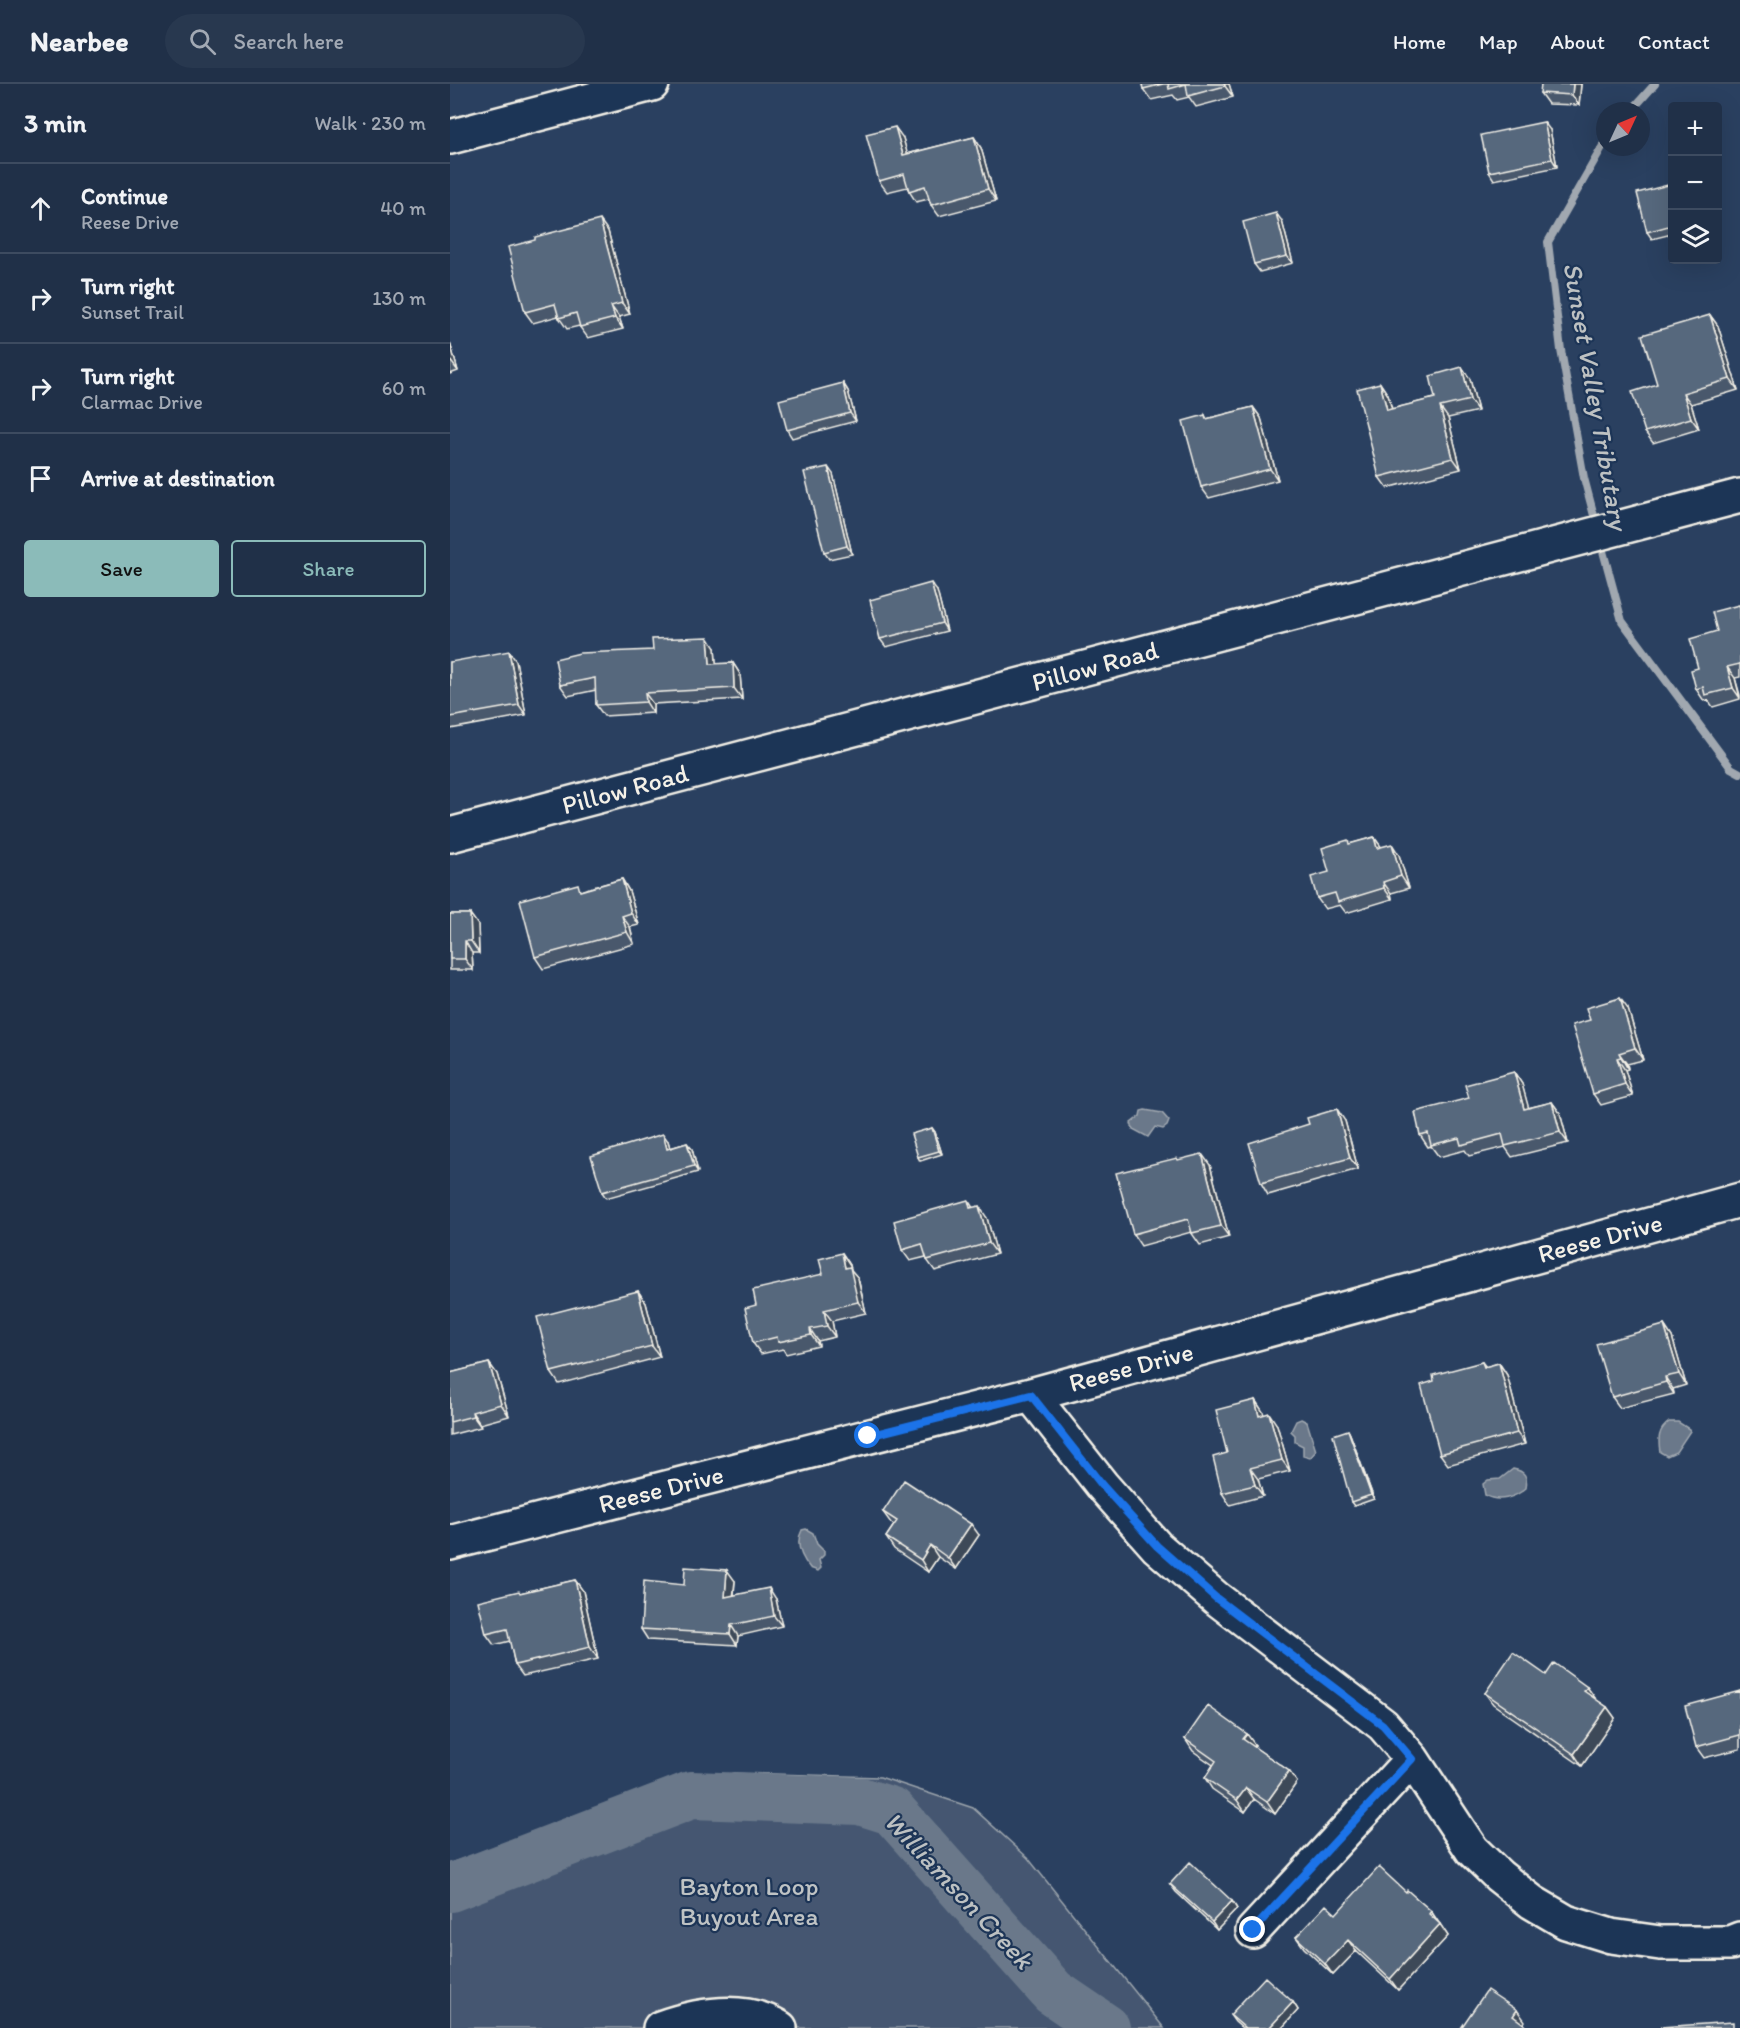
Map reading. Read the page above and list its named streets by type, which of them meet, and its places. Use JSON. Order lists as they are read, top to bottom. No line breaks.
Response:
{"streets":{"street":["Pillow Road","Reese Drive"]},"water":["Sunset Valley Tributary","Williamson Creek"],"parks":["Bayton Loop Buyout Area"],"north":"top right","page":{"header":"Nearbee","search":"Search here","nav":["Home","Map","About","Contact"],"heading":["3 min","Walk · 230 m"],"map_buttons":["+","−"],"list":[["Continue","Reese Drive","40 m"],["Turn right","Sunset Trail","130 m"],["Turn right","Clarmac Drive","60 m"],"Arrive at destination"],"buttons":["Save","Share"]}}
